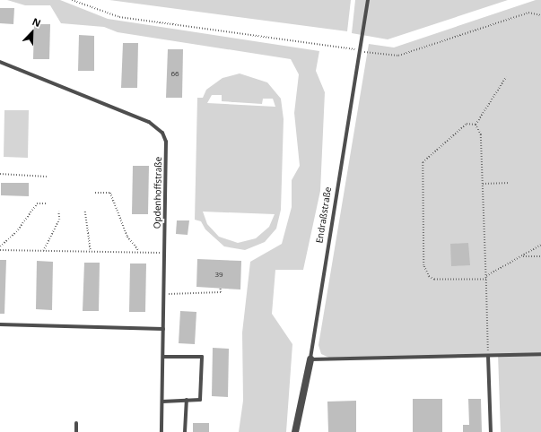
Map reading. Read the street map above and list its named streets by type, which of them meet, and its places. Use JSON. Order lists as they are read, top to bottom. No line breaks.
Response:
{"streets":{"street":["Endraßstraße"],"lane":["Opdenhoffstraße"]},"house_numbers":["66","39"],"north":"top right"}
